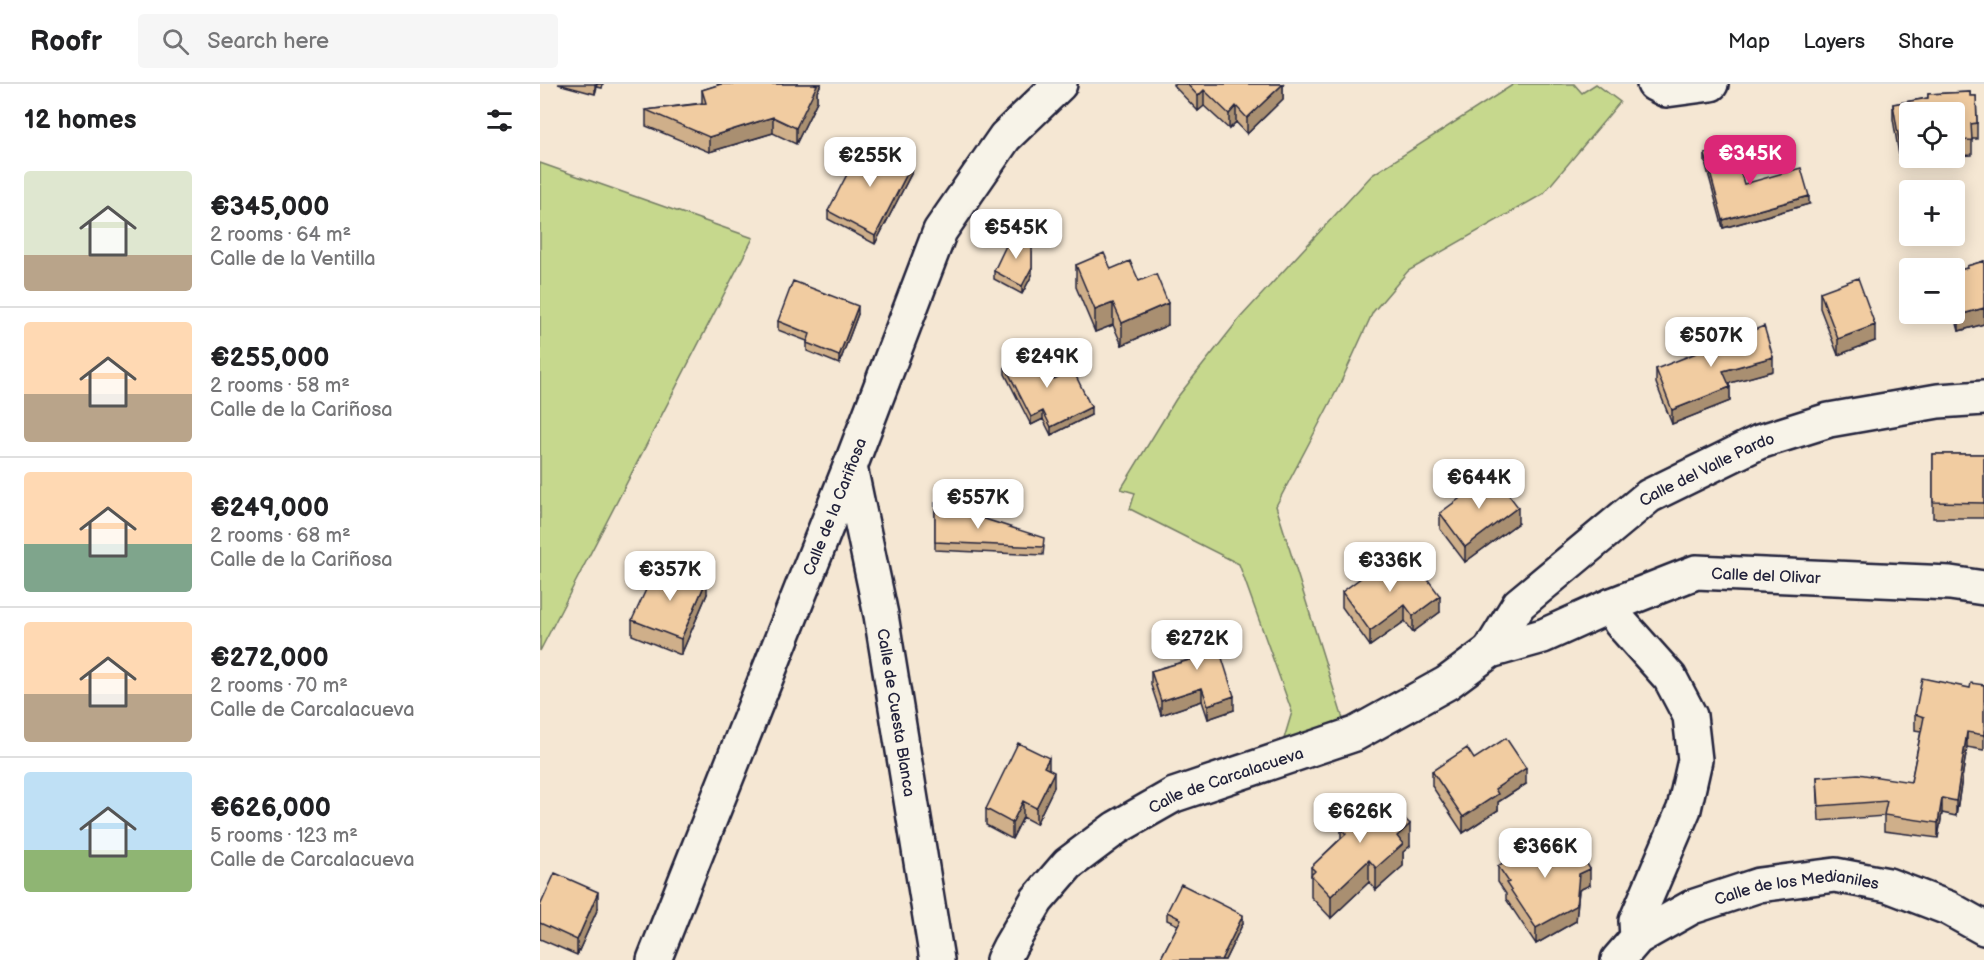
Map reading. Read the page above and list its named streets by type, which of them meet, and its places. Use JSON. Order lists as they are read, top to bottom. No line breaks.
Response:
{"streets":{"street":["Calle del Valle Pardo","Calle de la Cariñosa","Calle del Olivar","Calle de Cuesta Blanca","Calle de Carcalacueva","Calle de los Medianiles"]},"crossings":[["Calle del Valle Pardo","Calle del Olivar"],["Calle del Valle Pardo","Calle de Carcalacueva"],["Calle de la Cariñosa","Calle de Cuesta Blanca"],["Calle del Olivar","Calle de Carcalacueva"]],"page":{"header":"Roofr","search":"Search here","nav":["Map","Layers","Share"],"heading":"12 homes","map_buttons":["+","−"],"price":["€345K","€255K","€545K","€507K","€249K","€644K","€557K","€336K","€357K","€272K","€626K","€366K"],"list":[{"name":"€345,000","note":"2 rooms · 64 m² · Calle de la Ventilla"},{"name":"€255,000","note":"2 rooms · 58 m² · Calle de la Cariñosa"},{"name":"€249,000","note":"2 rooms · 68 m² · Calle de la Cariñosa"},{"name":"€272,000","note":"2 rooms · 70 m² · Calle de Carcalacueva"},{"name":"€626,000","note":"5 rooms · 123 m² · Calle de Carcalacueva"}]}}
